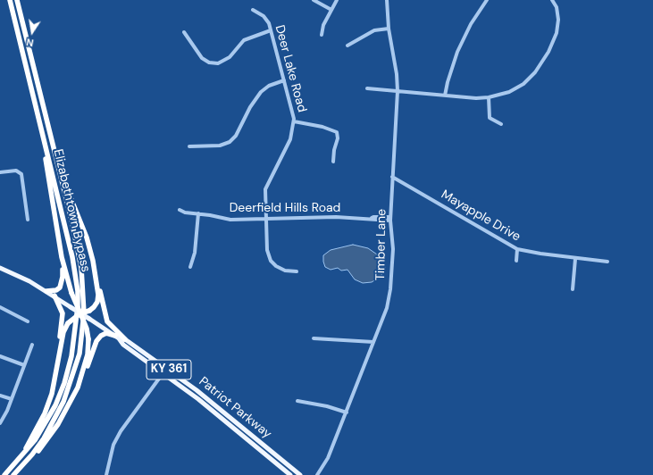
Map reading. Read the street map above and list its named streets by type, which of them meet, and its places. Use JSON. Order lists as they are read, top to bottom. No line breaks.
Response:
{"streets":{"highway":["Elizabethtown Bypass"],"main road":["KY 361","Patriot Parkway"],"street":["Deer Lake Road","Deerfield Hills Road","Mayapple Drive","Timber Lane"]},"crossings":[["Deer Lake Road","Deerfield Hills Road"],["Deerfield Hills Road","Timber Lane"],["Mayapple Drive","Timber Lane"],["KY 361","Patriot Parkway"]],"north":"bottom"}
